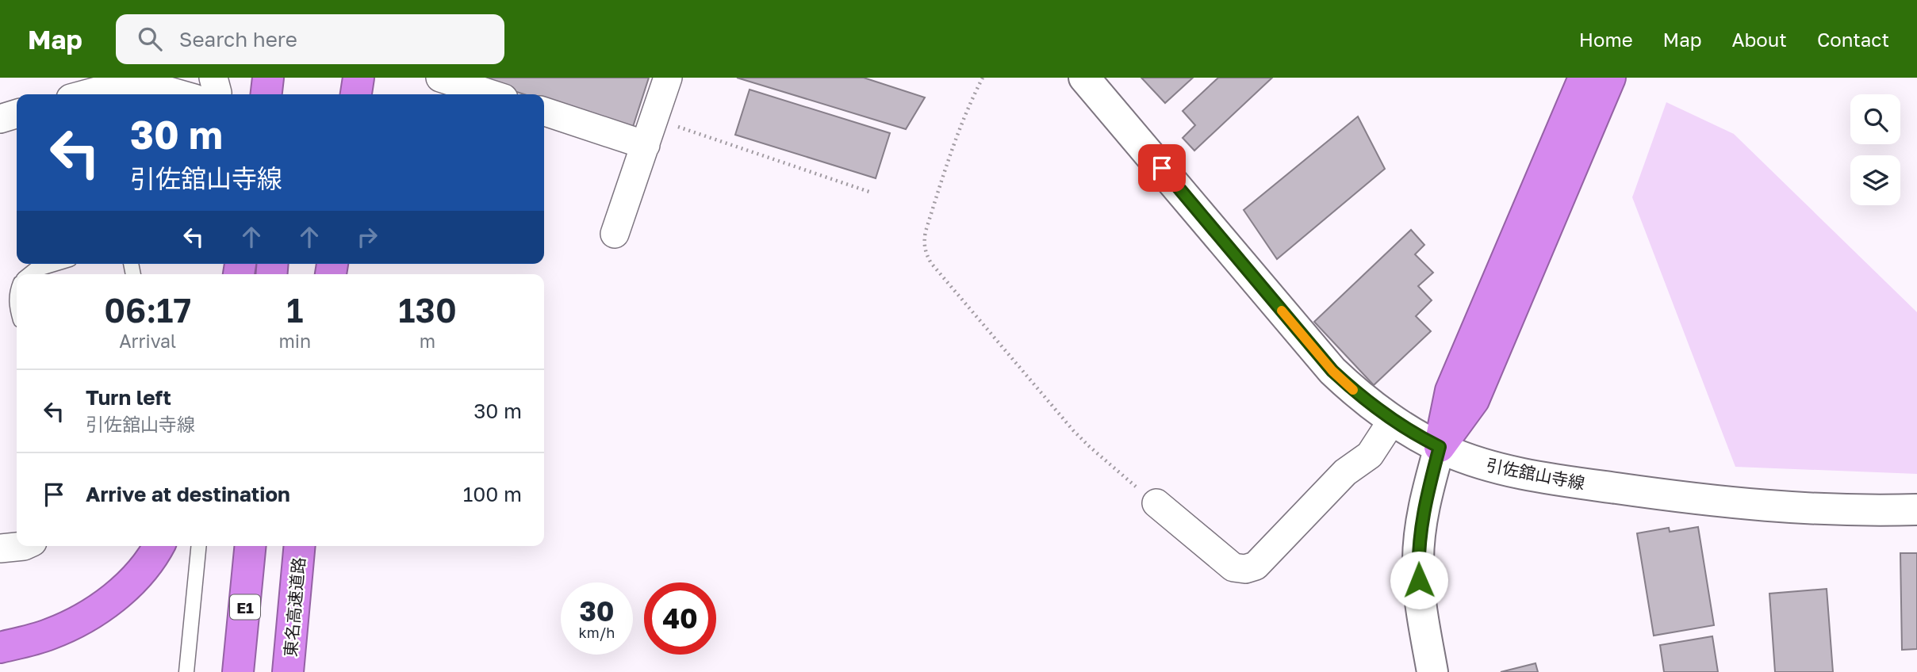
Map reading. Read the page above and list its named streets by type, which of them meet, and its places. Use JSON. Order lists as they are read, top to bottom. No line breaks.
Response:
{"streets":{"highway":["E1","東名高速道路"],"main road":["引佐舘山寺線"]},"page":{"header":"Map","search":"Search here","nav":["Home","Map","About","Contact"],"turn":["30 m","引佐舘山寺線"],"eta":["06:17","Arrival","1","min","130","m"],"list":[{"name":"Turn left","note":"引佐舘山寺線","value":"30 m"},{"name":"Arrive at destination","value":"100 m"}],"speed":"30 km/h","limit":"40"}}
